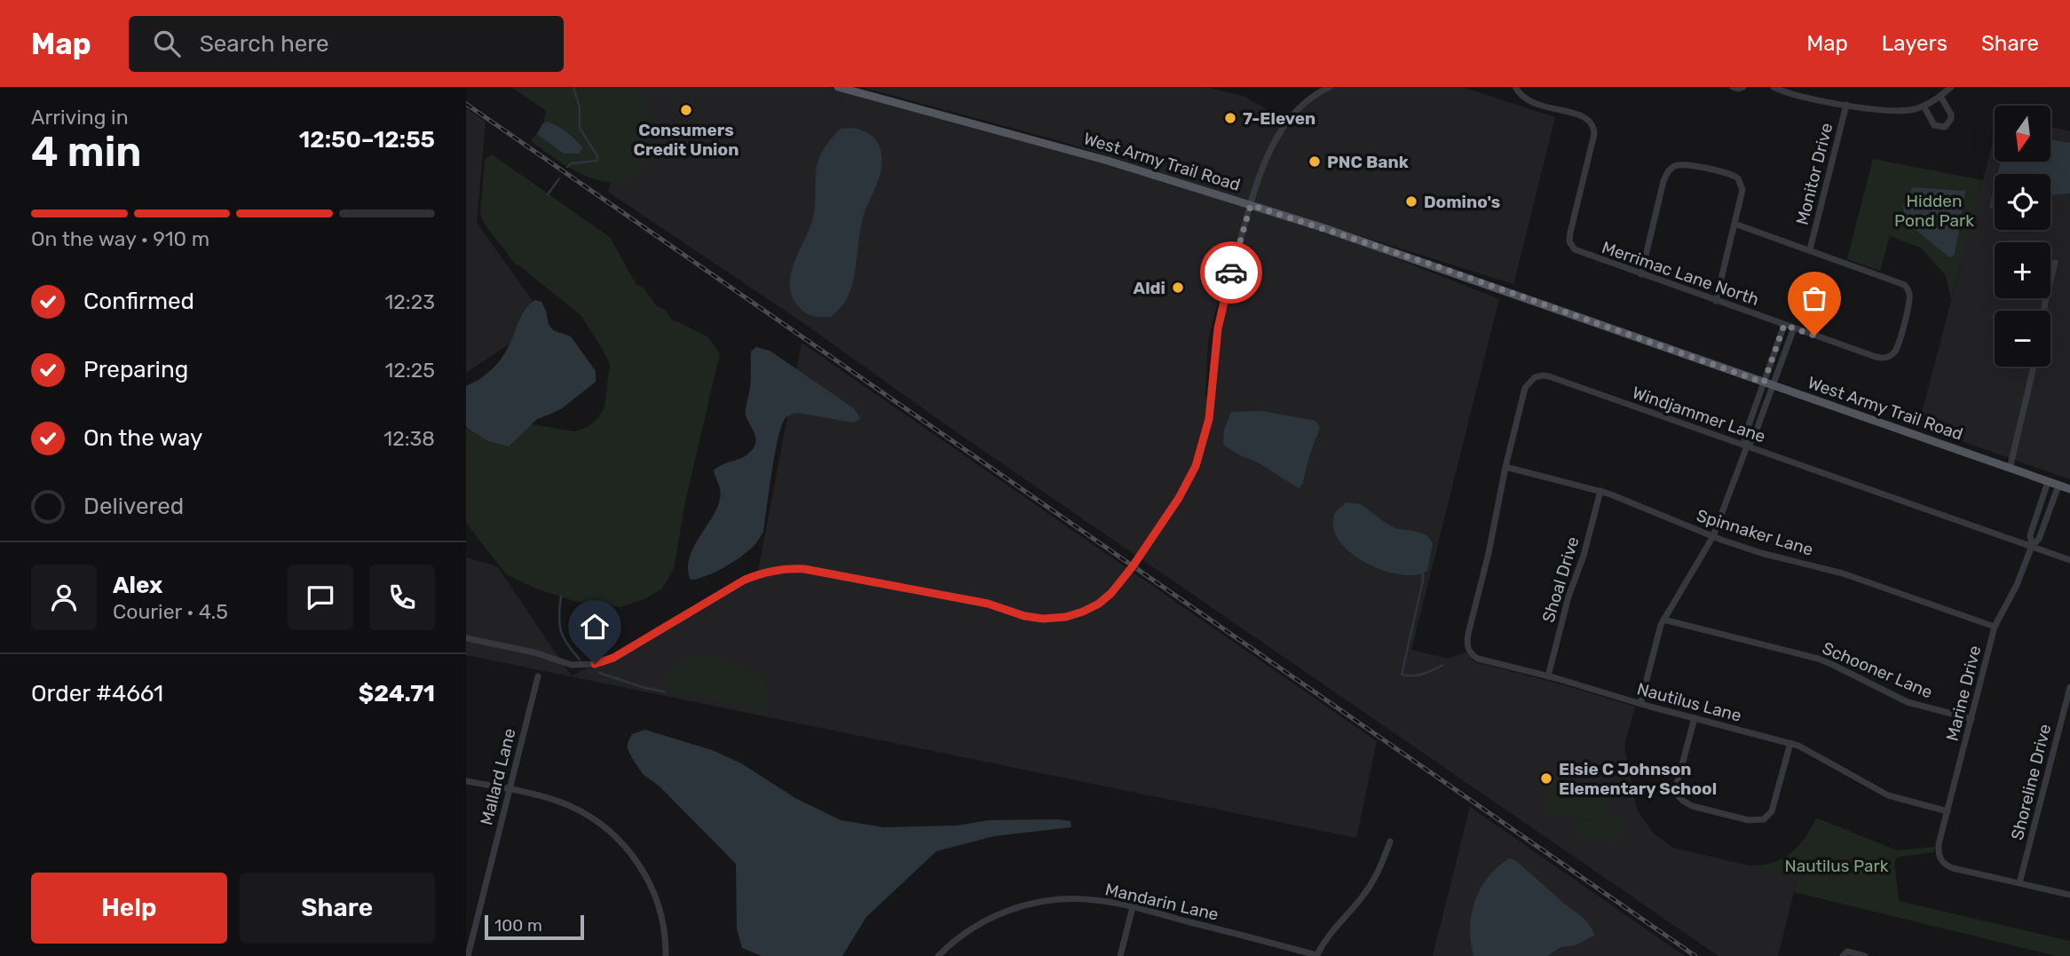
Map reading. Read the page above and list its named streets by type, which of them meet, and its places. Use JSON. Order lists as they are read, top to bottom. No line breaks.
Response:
{"streets":{"main road":["West Army Trail Road"],"street":["Monitor Drive","Merrimac Lane North","Windjammer Lane","Spinnaker Lane","Shoal Drive","Schooner Lane","Marine Drive","Nautilus Lane","Mallard Lane","Shoreline Drive","Mandarin Lane"]},"crossings":[["West Army Trail Road","Marine Drive"],["Monitor Drive","Merrimac Lane North"],["Windjammer Lane","Spinnaker Lane"],["Windjammer Lane","Marine Drive"],["Windjammer Lane","Nautilus Lane"],["Spinnaker Lane","Shoal Drive"],["Spinnaker Lane","Marine Drive"],["Shoal Drive","Nautilus Lane"],["Schooner Lane","Marine Drive"],["Marine Drive","Nautilus Lane"],["Marine Drive","Shoreline Drive"]],"parks":["Hidden Pond Park","Nautilus Park"],"places":["Consumers Credit Union","7-Eleven","PNC Bank","Domino's","Aldi","Elsie C Johnson Elementary School"],"scale_bar":"100 m","north":"bottom","page":{"header":"Map","search":"Search here","nav":["Map","Layers","Share"],"heading":["4 min","Arriving in","12:50–12:55"],"panel":["Alex","Courier · 4.5","Order #4661","$24.71"],"map_buttons":["+","−"],"bar":"On the way · 910 m","list":[["Confirmed","12:23"],["Preparing","12:25"],["On the way","12:38"],"Delivered"],"buttons":["Help","Share"],"scale":"100 m"}}
